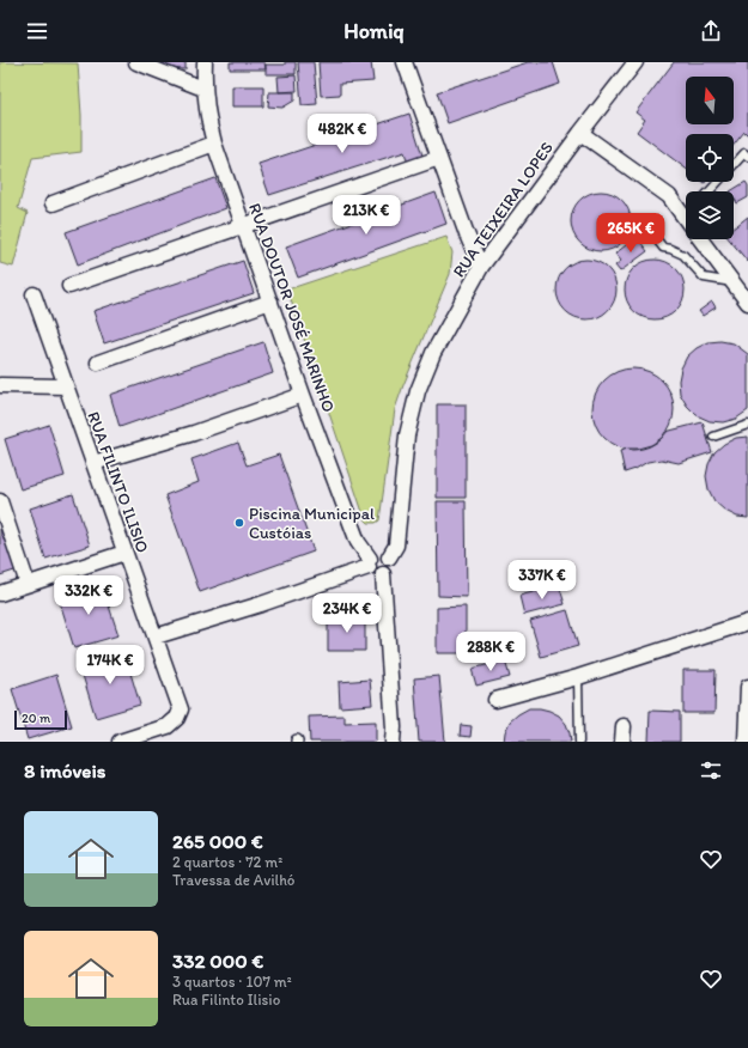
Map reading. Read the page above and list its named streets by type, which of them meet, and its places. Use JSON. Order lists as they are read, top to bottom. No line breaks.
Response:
{"streets":{"street":["RUA TEIXEIRA LOPES","RUA DOUTOR JOSÉ MARINHO","RUA FILINTO ILISIO"]},"crossings":[["RUA TEIXEIRA LOPES","RUA DOUTOR JOSÉ MARINHO"]],"places":["Piscina Municipal Custóias"],"scale_bar":"20 m","north":"top","page":{"header":"Homiq","price":["482K €","213K €","265K €","337K €","332K €","234K €","288K €","174K €"],"scale":"20 m","heading":"8 imóveis","list":[{"name":"265 000 €","note":"2 quartos · 72 m² · Travessa de Avilhó"},{"name":"332 000 €","note":"3 quartos · 107 m² · Rua Filinto Ilisio"}]}}
